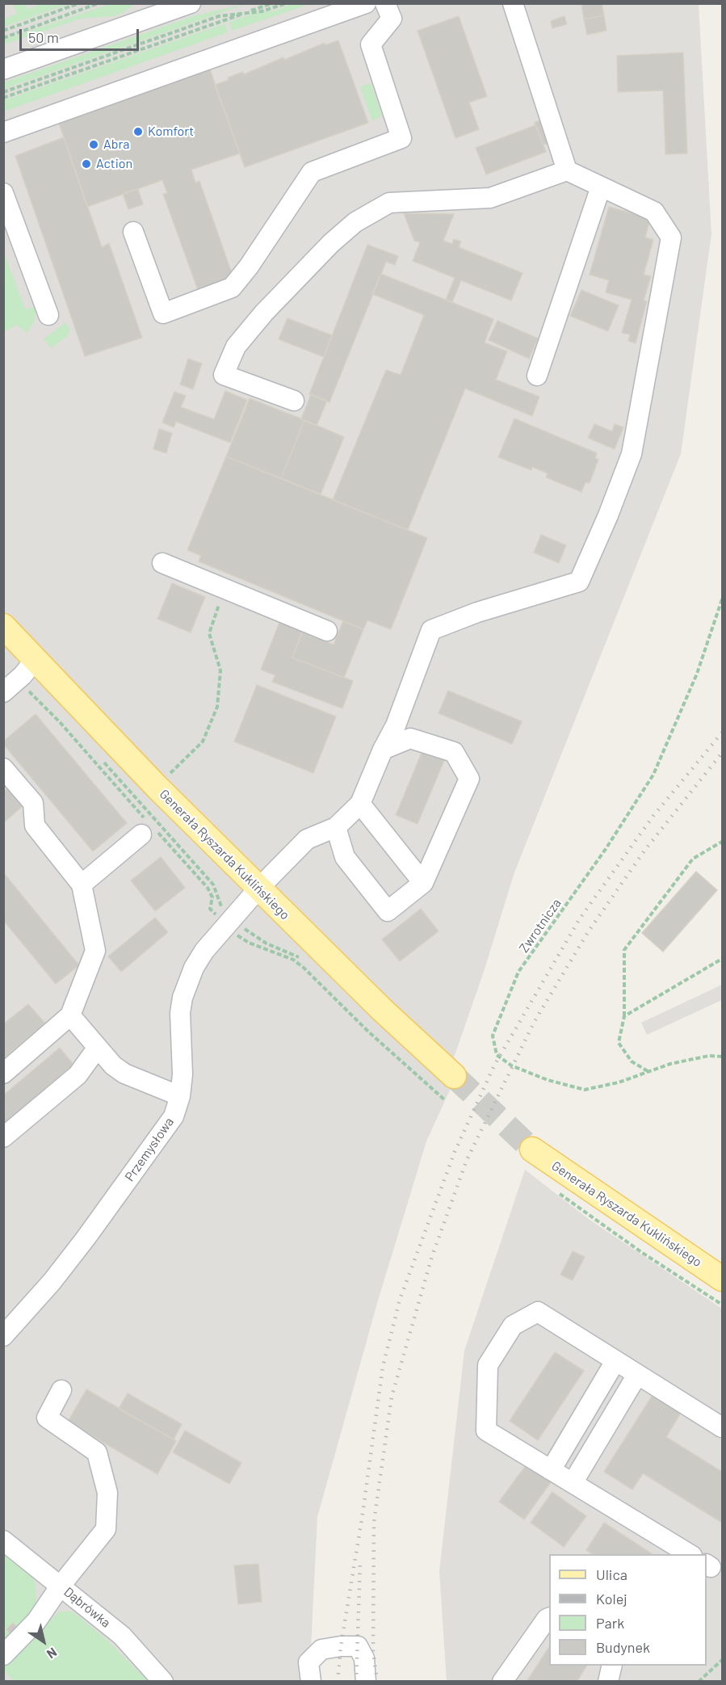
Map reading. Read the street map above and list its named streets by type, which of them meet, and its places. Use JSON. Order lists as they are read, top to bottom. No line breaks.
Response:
{"streets":{"main road":["Generała Ryszarda Kuklińskiego"],"street":["Przemysłowa","Dąbrówka"],"path":["Zwrotnicza"]},"crossings":[["Generała Ryszarda Kuklińskiego","Przemysłowa"]],"places":["Komfort","Abra","Action"],"legend":["Ulica","Kolej","Park","Budynek"],"scale_bar":"50 m","north":"bottom right"}
